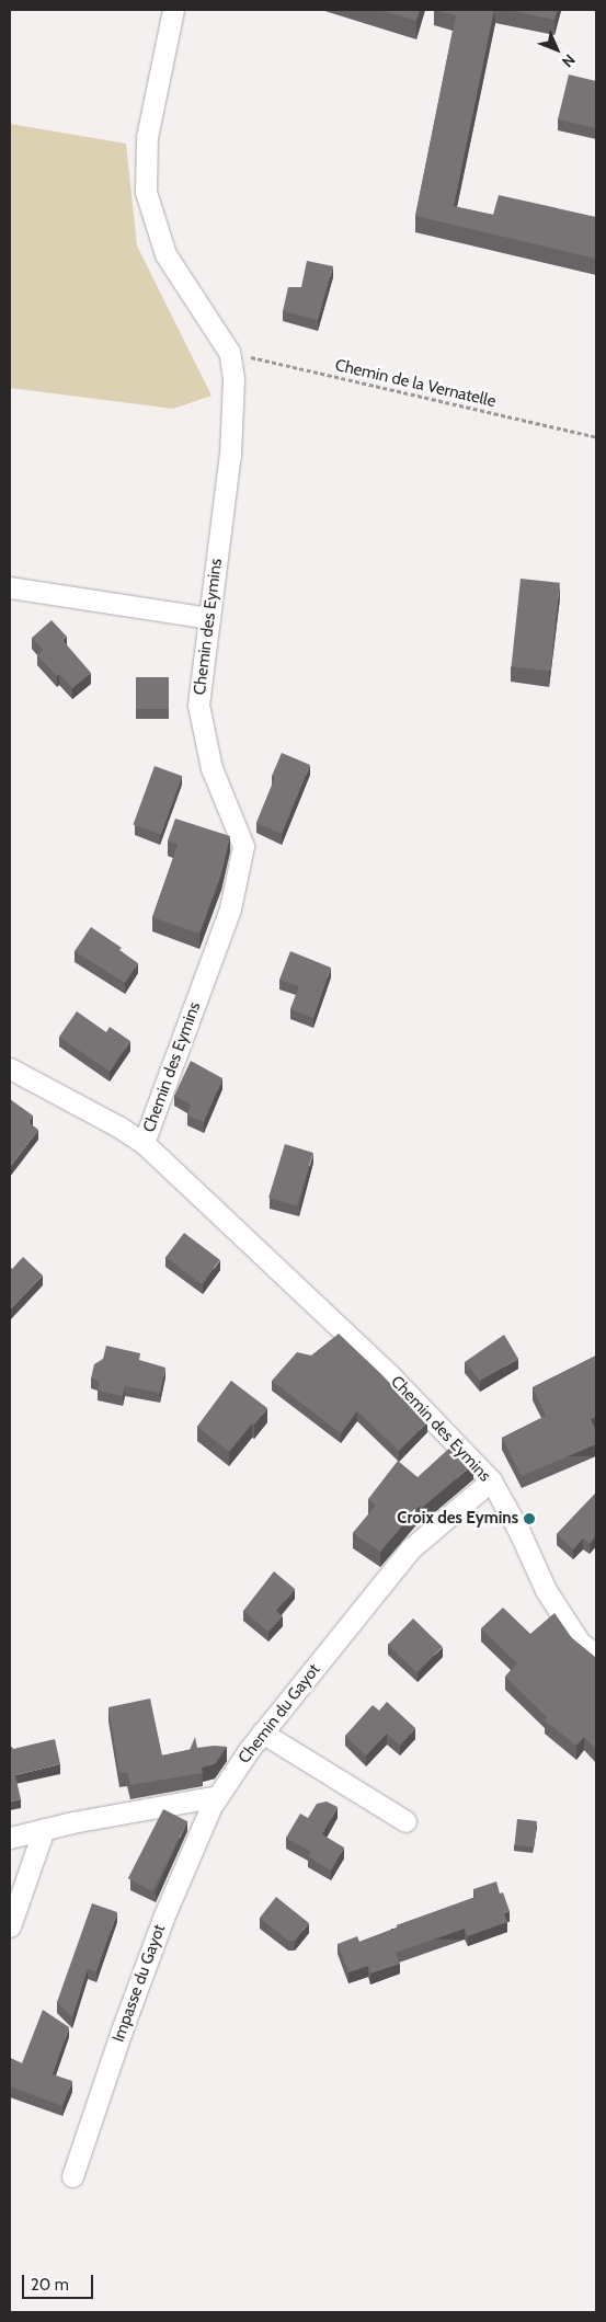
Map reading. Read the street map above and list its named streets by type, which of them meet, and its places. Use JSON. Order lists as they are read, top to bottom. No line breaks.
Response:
{"streets":{"street":["Chemin des Eymins","Chemin du Gayot","Impasse du Gayot"],"path":["Chemin de la Vernatelle"]},"crossings":[["Chemin de la Vernatelle","Chemin des Eymins"],["Chemin des Eymins","Chemin du Gayot"],["Chemin du Gayot","Impasse du Gayot"]],"places":["Croix des Eymins"],"scale_bar":"20 m","north":"bottom right"}
